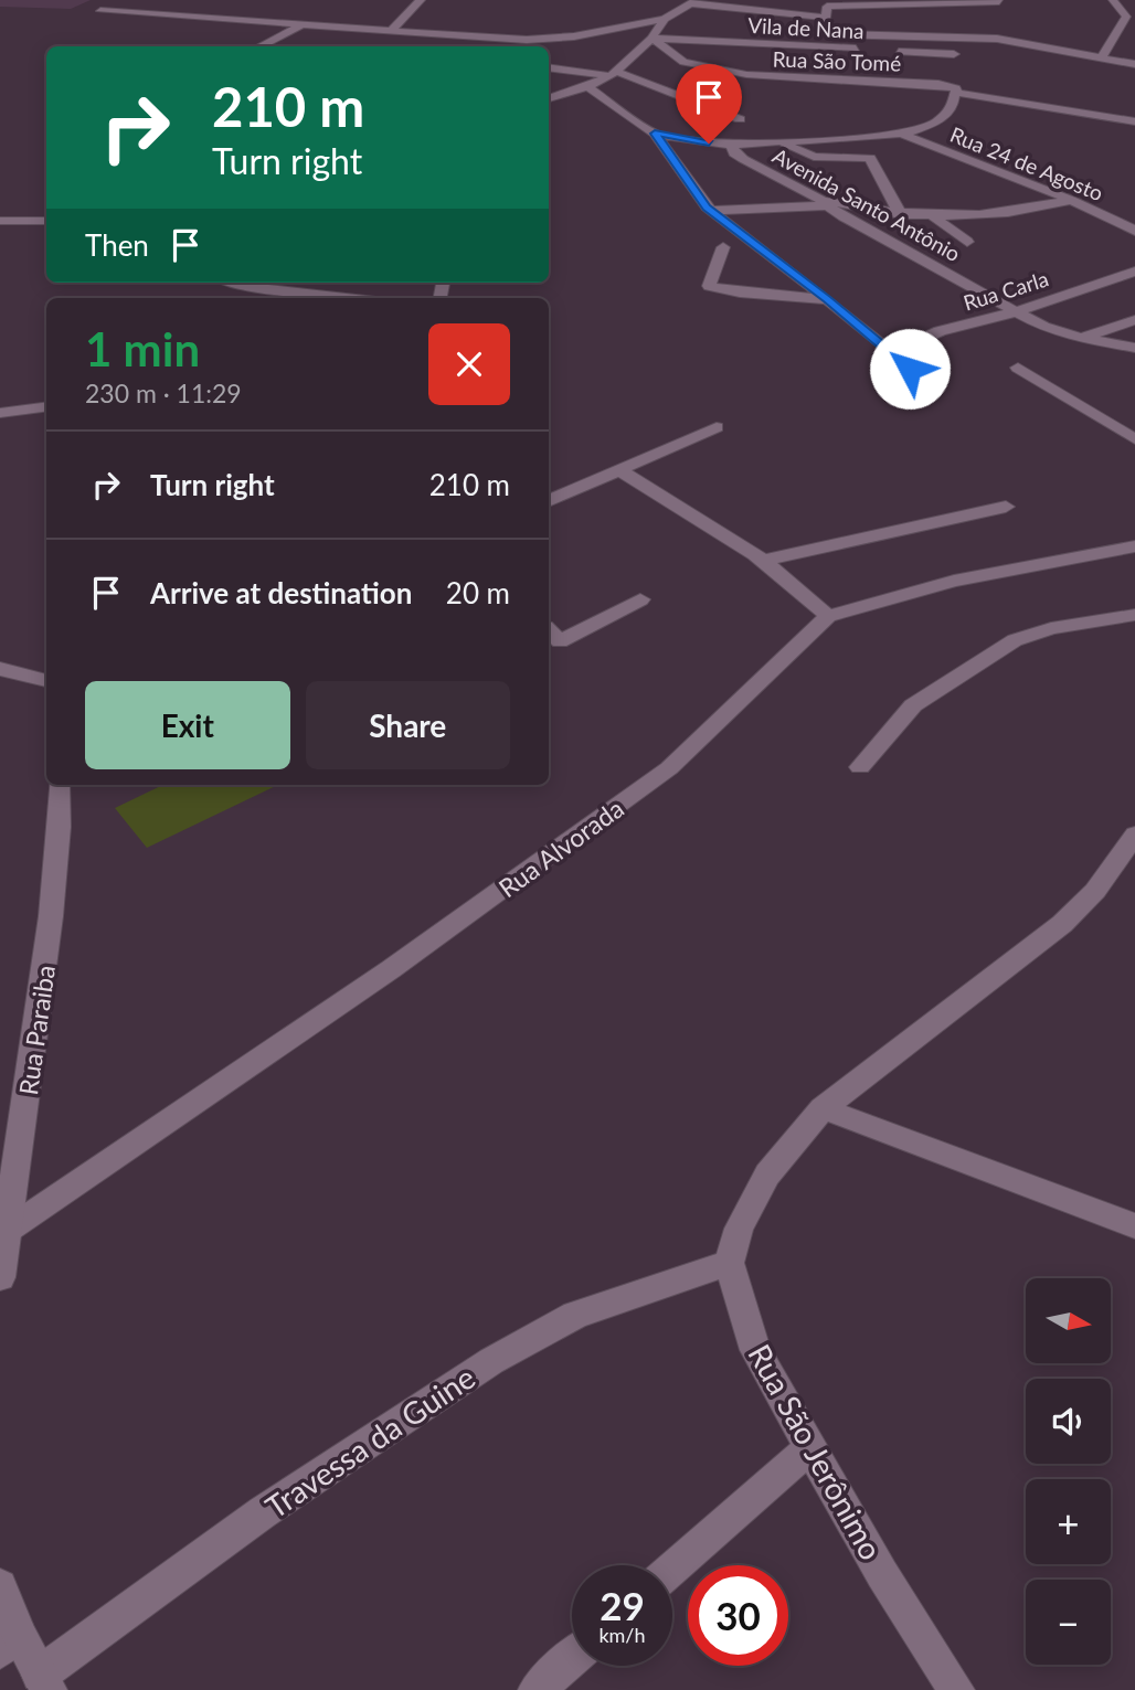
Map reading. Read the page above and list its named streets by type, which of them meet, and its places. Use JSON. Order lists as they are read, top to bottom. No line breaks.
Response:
{"streets":{"street":["Vila de Nana","Rua São Tomé","Rua 24 de Agosto","Avenida Santo Antônio","Rua Carla","Rua Alvorada","Rua Paraiba","Travessa da Guine","Rua São Jerônimo"]},"crossings":[["Avenida Santo Antônio","Rua Carla"],["Rua Alvorada","Rua Paraiba"],["Travessa da Guine","Rua São Jerônimo"]],"north":"right","page":{"turn":["210 m","Turn right"],"then":"Then","heading":["1 min","230 m · 11:29"],"list":[{"name":"Turn right","value":"210 m"},{"name":"Arrive at destination","value":"20 m"}],"buttons":["Exit","Share"],"map_buttons":["+","−"],"speed":"29 km/h","limit":"30"}}
